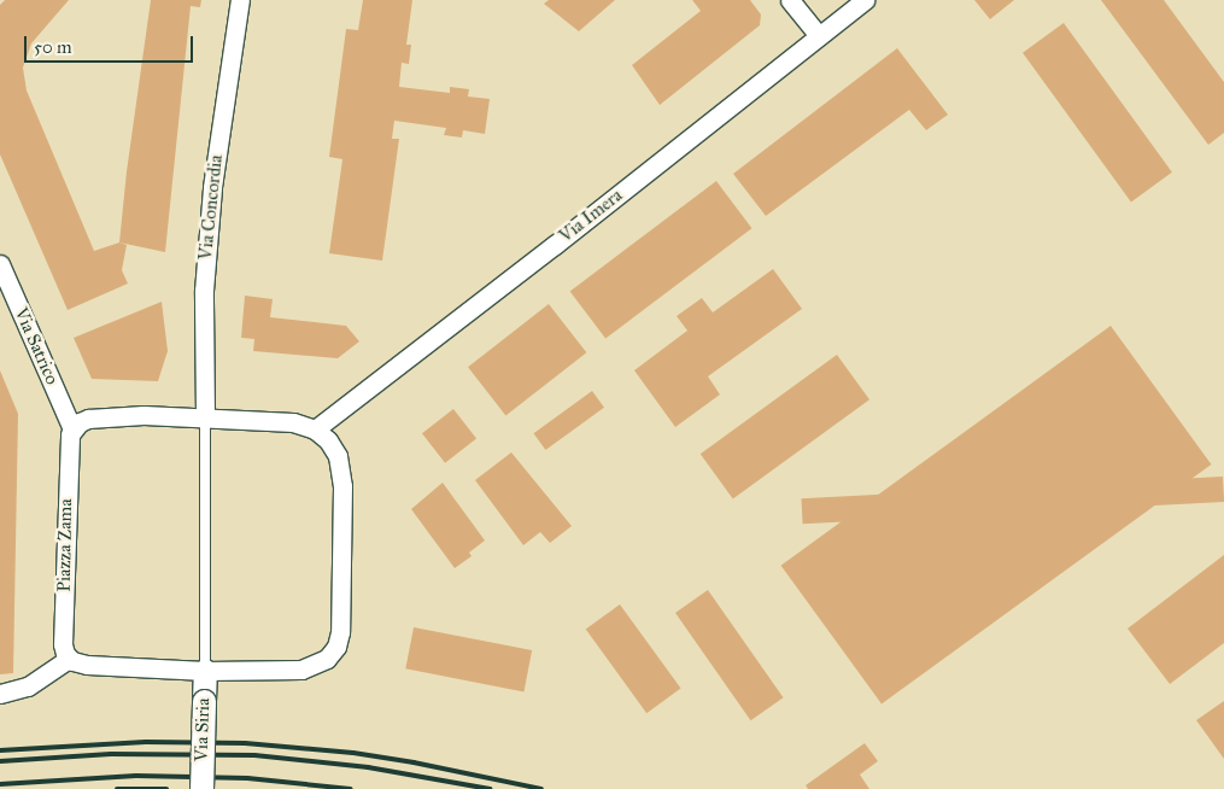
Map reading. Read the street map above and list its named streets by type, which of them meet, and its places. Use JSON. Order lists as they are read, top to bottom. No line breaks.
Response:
{"streets":{"street":["Via Concordia","Via Imera","Via Satrico","Piazza Zama","Via Siria"]},"crossings":[["Via Satrico","Piazza Zama"]],"scale_bar":"50 m"}
